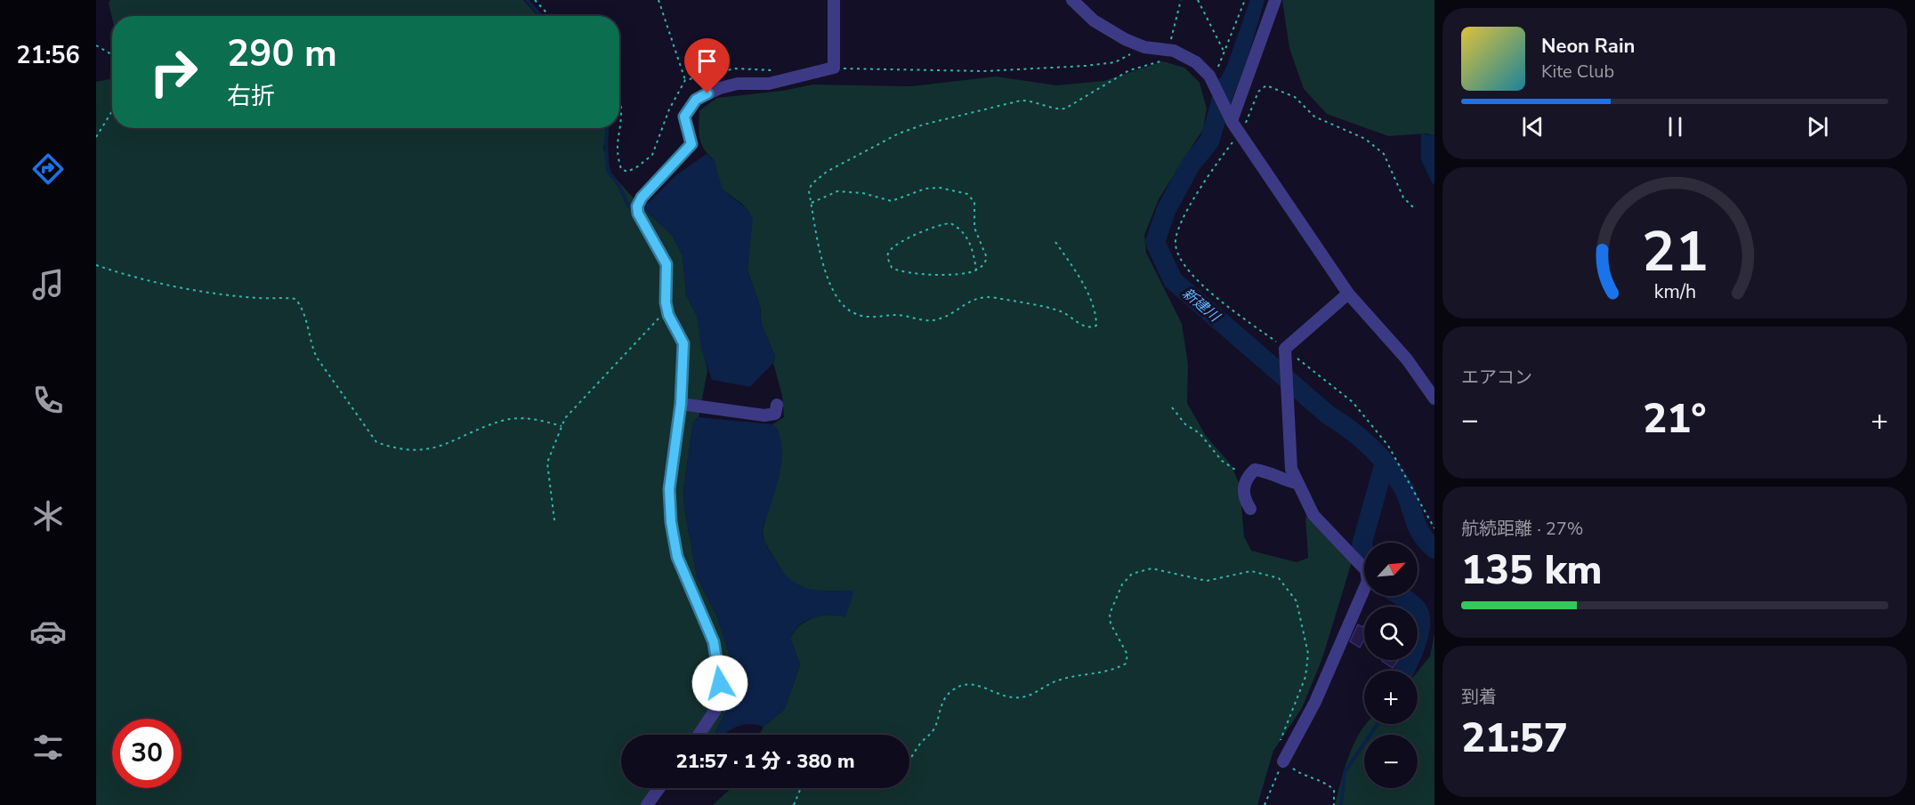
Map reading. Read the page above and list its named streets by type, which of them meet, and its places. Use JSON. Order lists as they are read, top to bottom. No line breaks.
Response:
{"water":["新建川"],"north":"top right","page":{"tabs":"21:56","turn":["290 m","右折"],"song":["Neon Rain","Kite Club"],"tile":["エアコン",["航続距離 · 27%","135 km"],["到着","21:57"]],"heat":["−","21°","+"],"map_buttons":["+","−"],"limit":"30","trip":"21:57 · 1 分 · 380 m","gauge":["21","km/h"]}}
